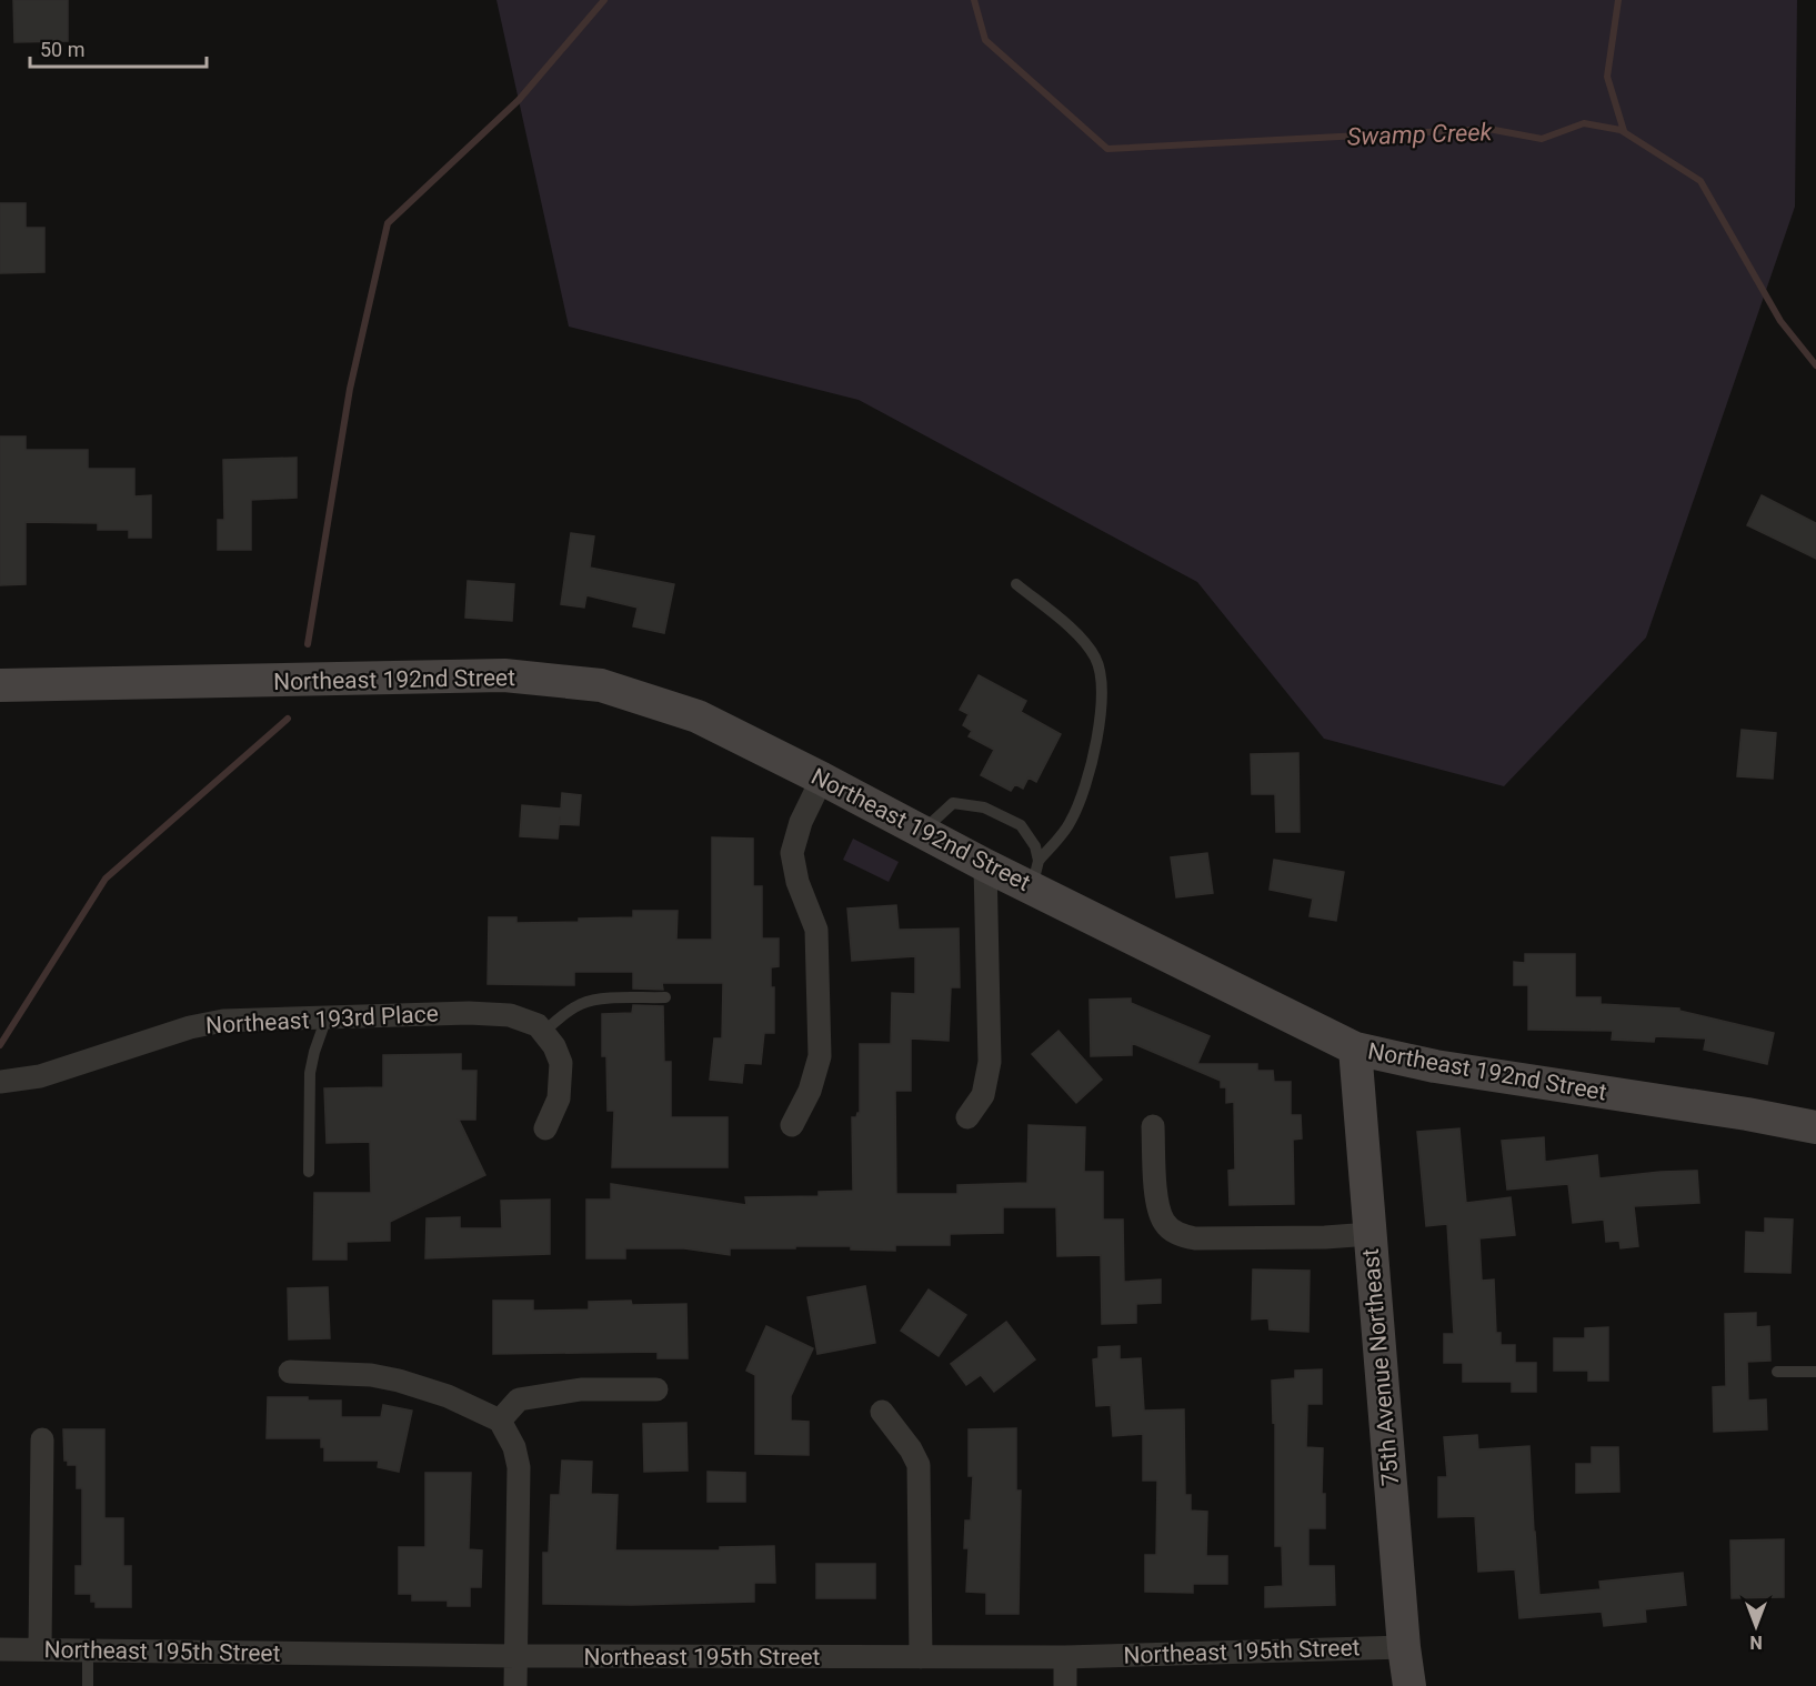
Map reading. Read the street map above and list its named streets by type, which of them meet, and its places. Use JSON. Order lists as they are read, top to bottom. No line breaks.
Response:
{"streets":{"street":["Northeast 192nd Street","Northeast 193rd Place","75th Avenue Northeast","Northeast 195th Street"]},"crossings":[["Northeast 192nd Street","75th Avenue Northeast"],["75th Avenue Northeast","Northeast 195th Street"]],"water":["Swamp Creek"],"scale_bar":"50 m","north":"bottom"}
